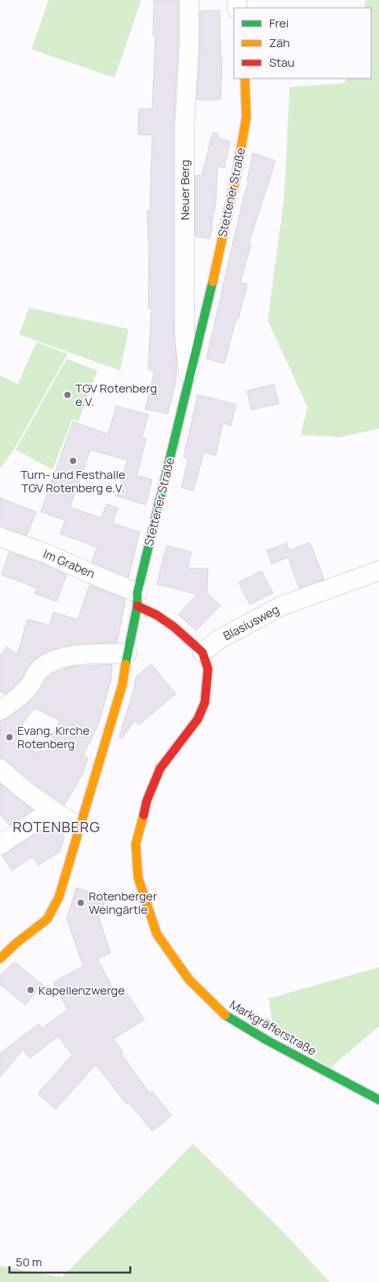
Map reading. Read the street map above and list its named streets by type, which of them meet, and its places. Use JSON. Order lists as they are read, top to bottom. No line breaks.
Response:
{"streets":{"street":["Neuer Berg","Stettener Straße","Im Graben","Blasiusweg","Markgräflerstraße"]},"crossings":[["Neuer Berg","Stettener Straße"],["Stettener Straße","Im Graben"],["Blasiusweg","Markgräflerstraße"]],"districts":["ROTENBERG"],"places":["TGV Rotenberg e.V.","Turn- und Festhalle TGV Rotenberg e.V.","Evang. Kirche Rotenberg","Rotenberger Weingärtle","Kapellenzwerge"],"legend":["Frei","Zäh","Stau"],"scale_bar":"50 m"}
